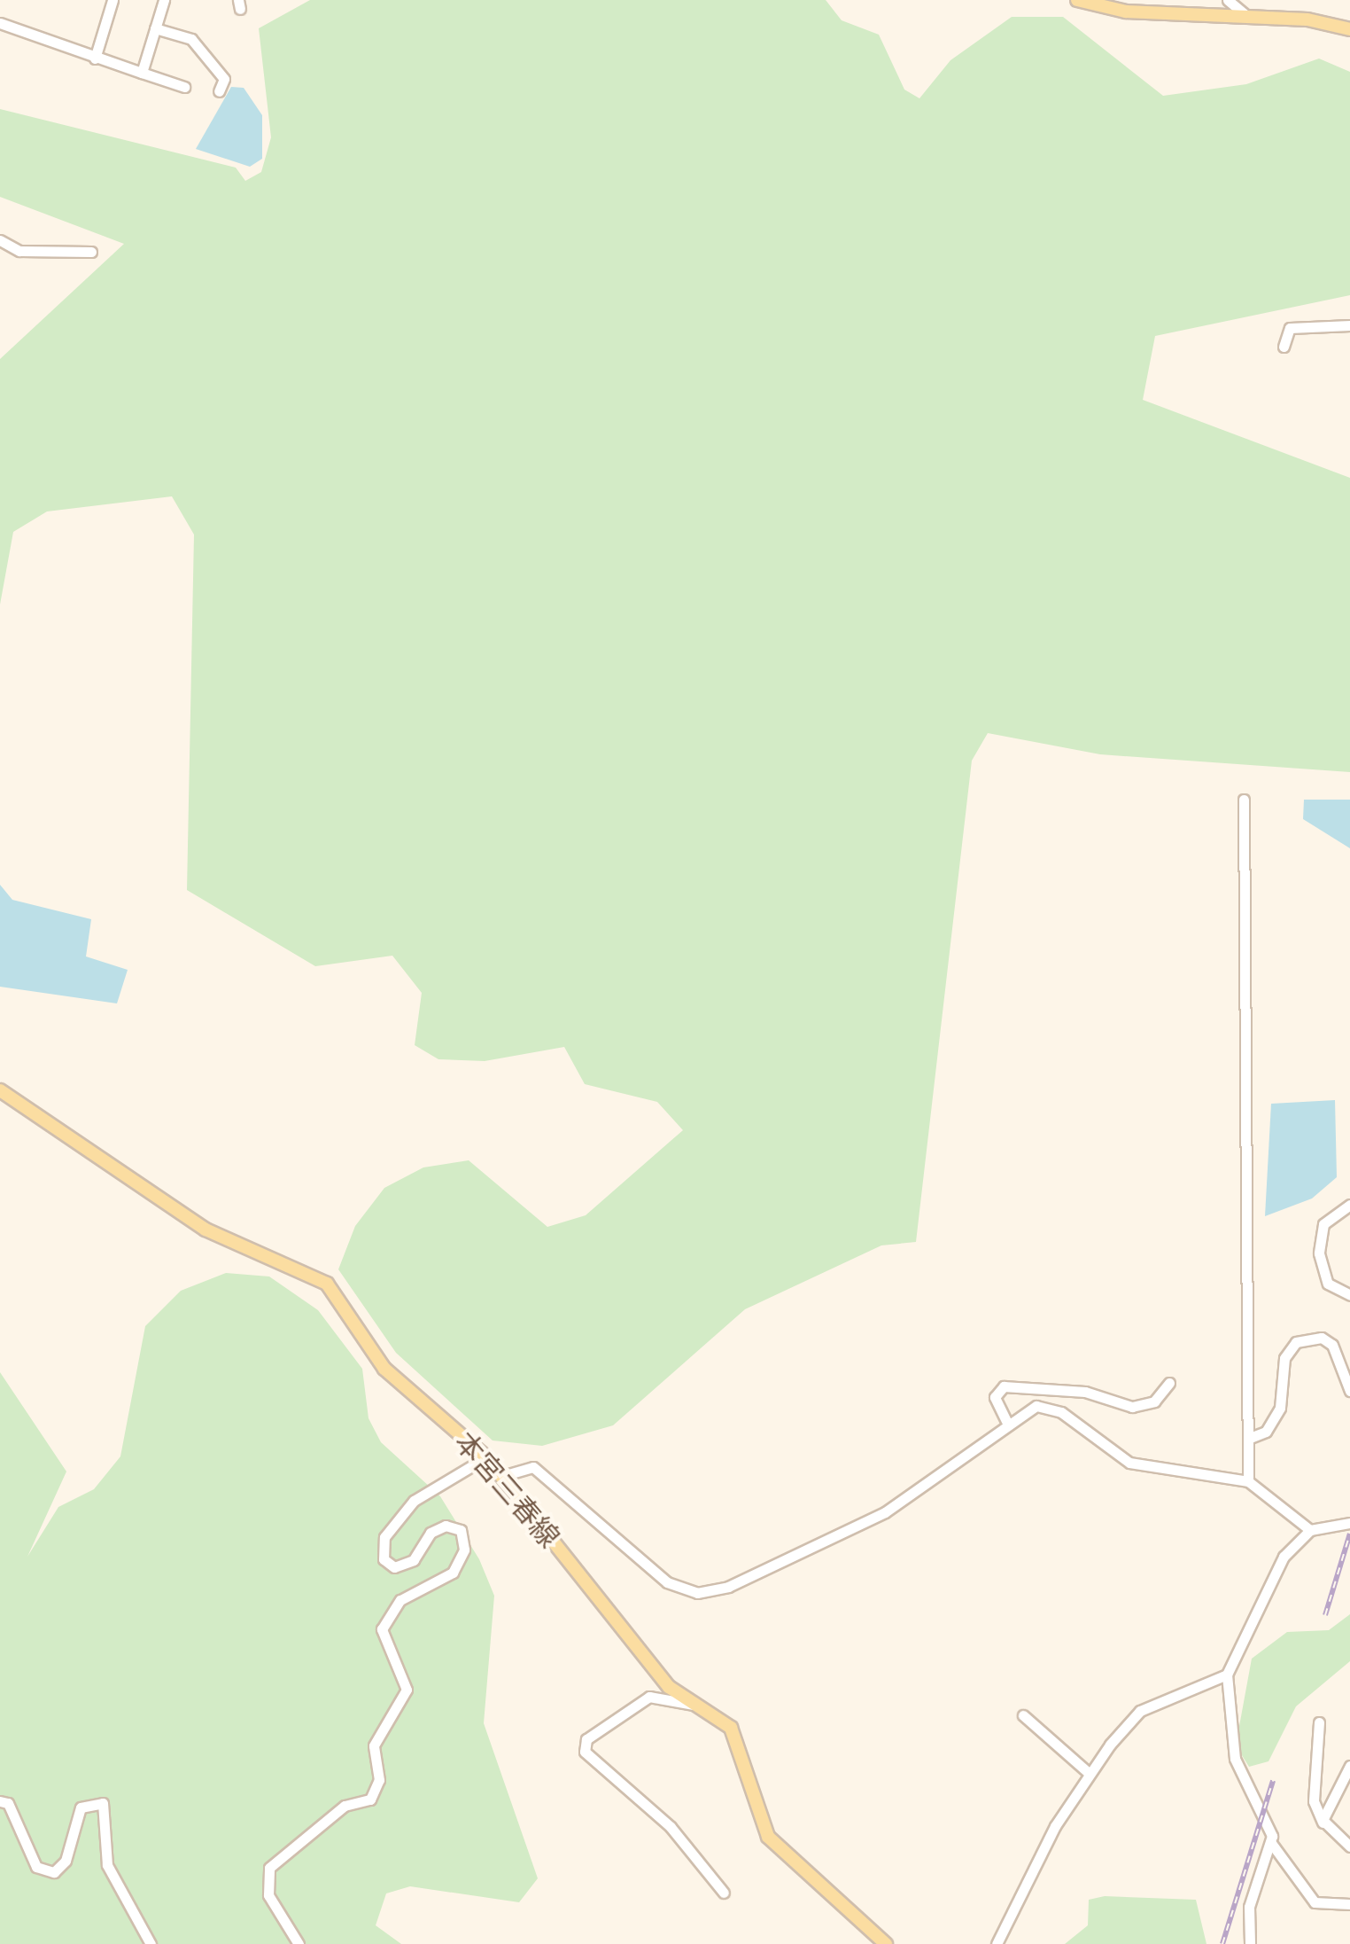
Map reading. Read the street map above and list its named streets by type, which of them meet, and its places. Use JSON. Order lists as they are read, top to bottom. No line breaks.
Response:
{"streets":{"main road":["本宮三春線"]}}
